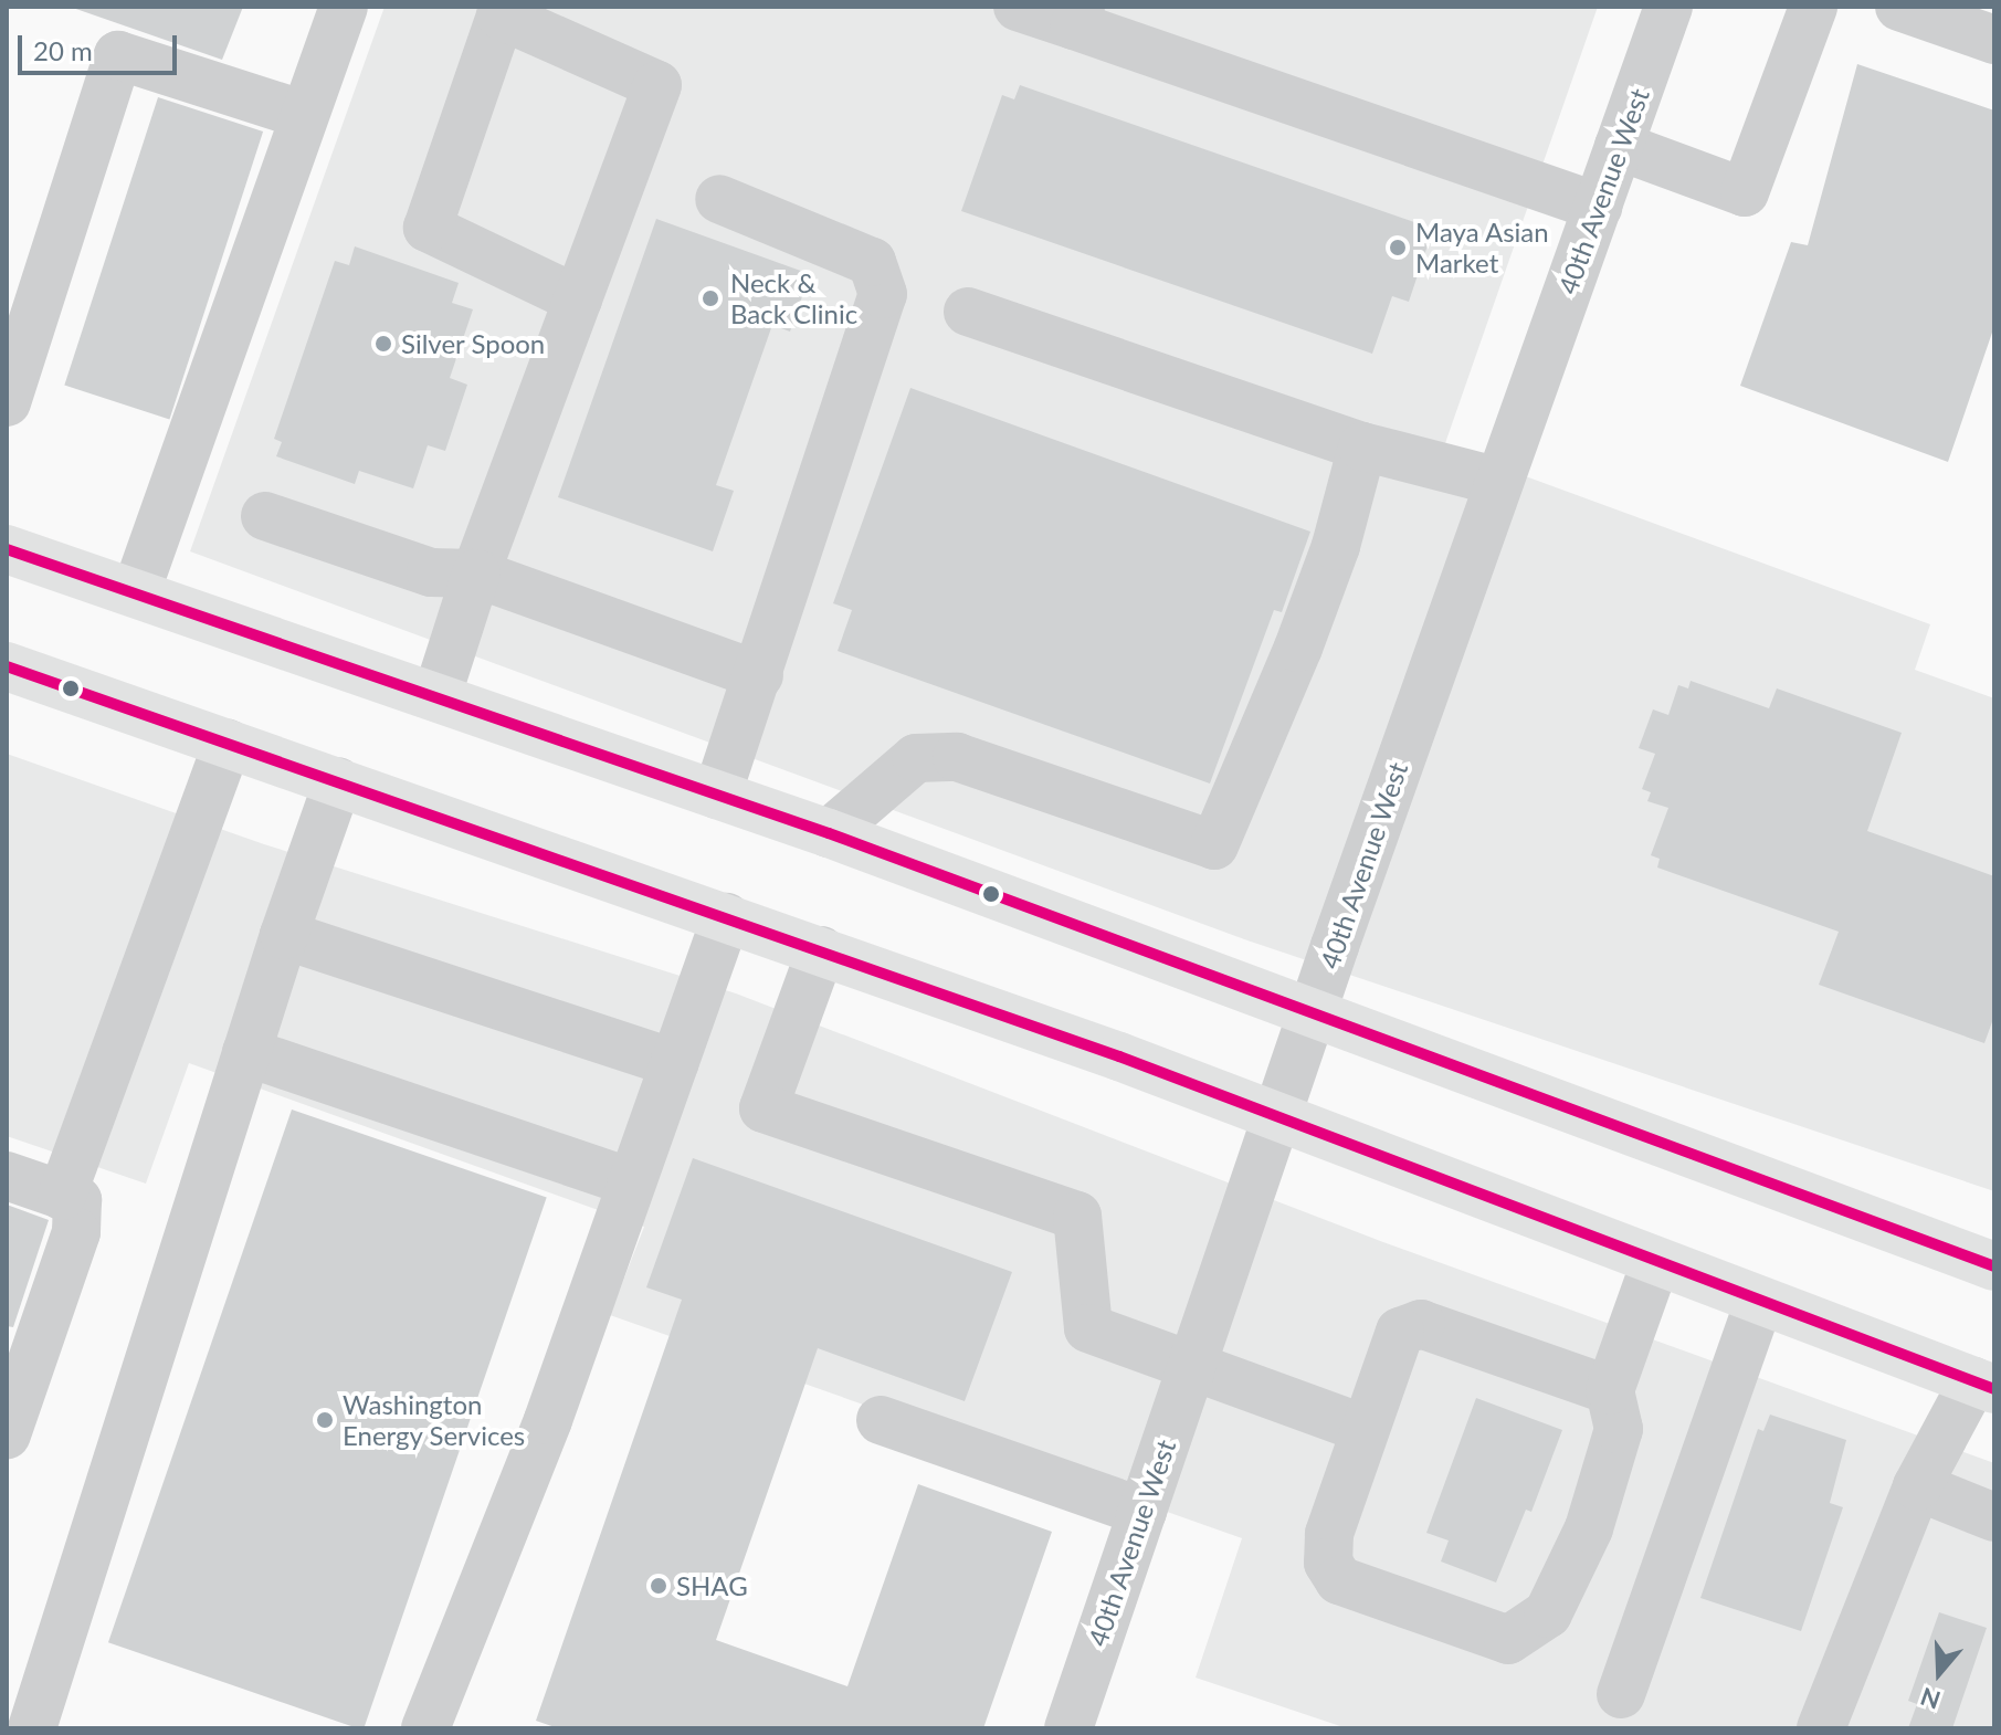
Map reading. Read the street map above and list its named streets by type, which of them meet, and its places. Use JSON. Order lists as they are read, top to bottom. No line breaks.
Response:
{"streets":{"street":["40th Avenue West"]},"places":["Maya Asian Market","Neck & Back Clinic","Silver Spoon","Washington Energy Services","SHAG"],"scale_bar":"20 m","north":"bottom"}
